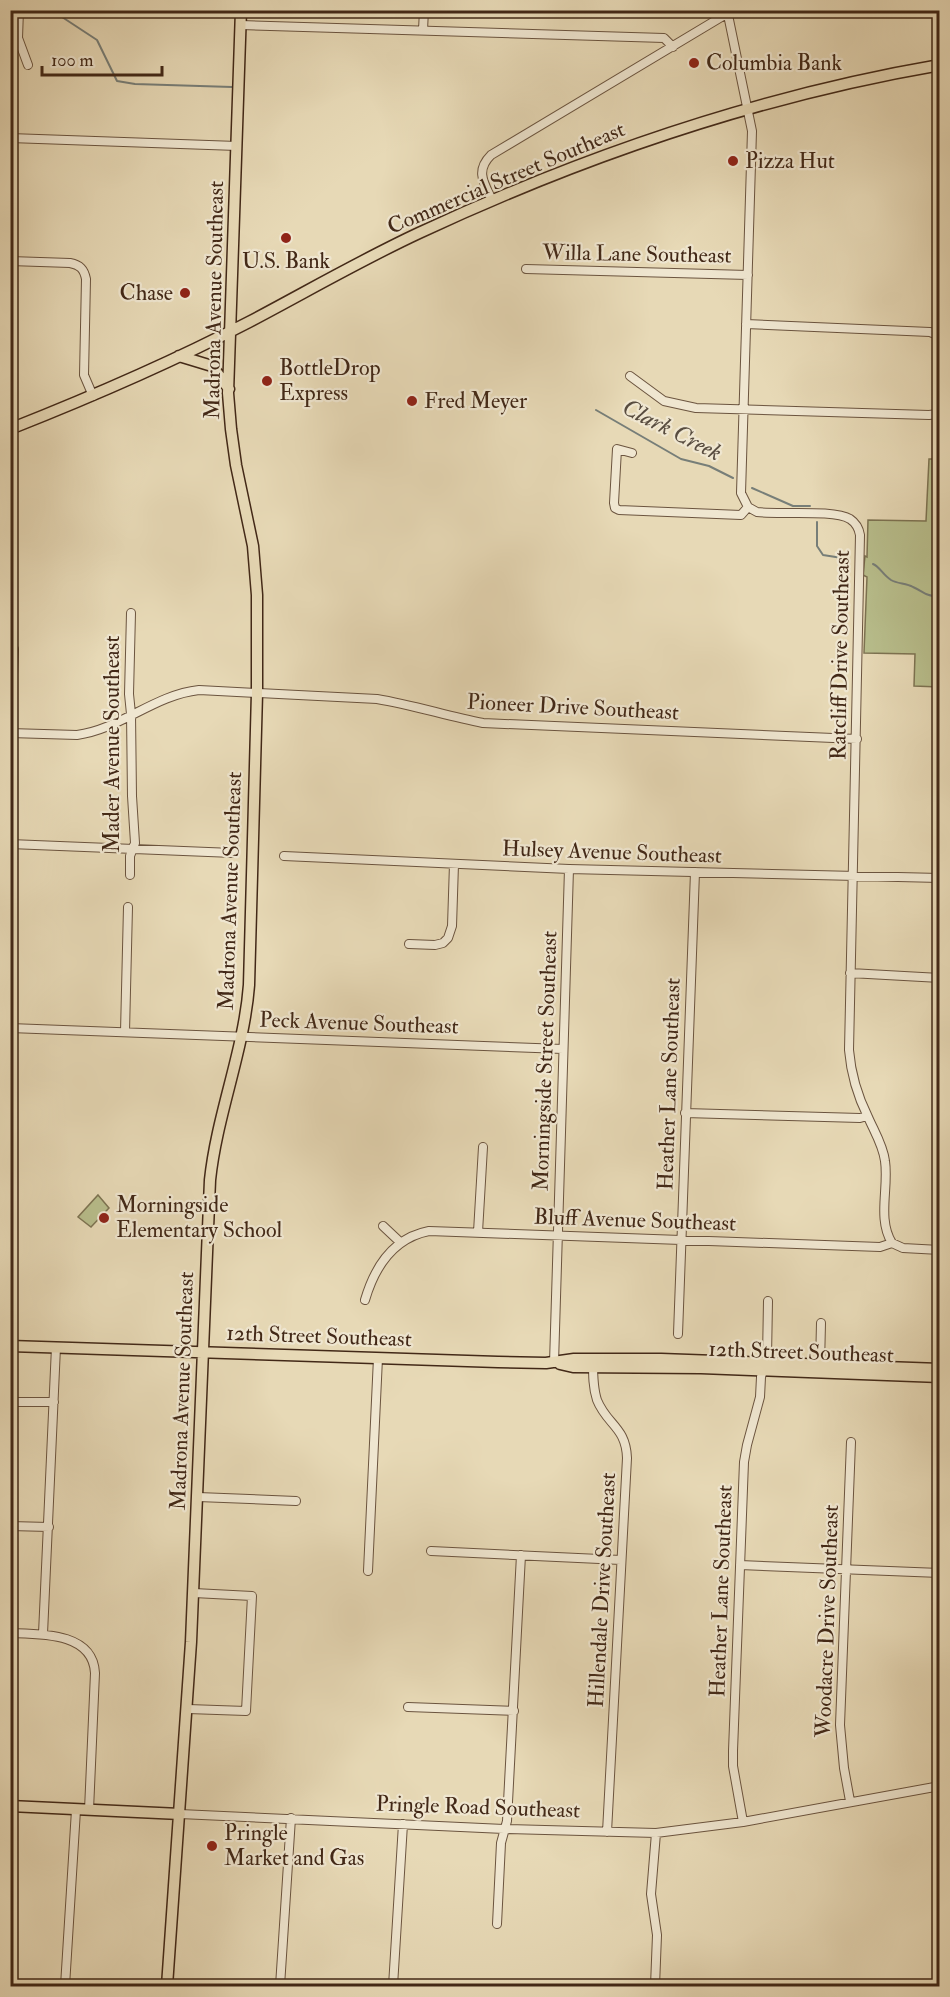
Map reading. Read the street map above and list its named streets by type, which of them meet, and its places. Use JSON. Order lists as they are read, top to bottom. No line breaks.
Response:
{"streets":{"main road":["Commercial Street Southeast","Madrona Avenue Southeast","12th Street Southeast","Pringle Road Southeast"],"street":["Willa Lane Southeast","Ratcliff Drive Southeast","Pioneer Drive Southeast","Mader Avenue Southeast","Hulsey Avenue Southeast","Peck Avenue Southeast","Morningside Street Southeast","Heather Lane Southeast","Bluff Avenue Southeast","Hillendale Drive Southeast","Woodacre Drive Southeast"]},"crossings":[["Commercial Street Southeast","Madrona Avenue Southeast"],["Madrona Avenue Southeast","Pioneer Drive Southeast"],["Madrona Avenue Southeast","Peck Avenue Southeast"],["Madrona Avenue Southeast","12th Street Southeast"],["Madrona Avenue Southeast","Pringle Road Southeast"],["Ratcliff Drive Southeast","Pioneer Drive Southeast"],["Ratcliff Drive Southeast","Hulsey Avenue Southeast"],["Ratcliff Drive Southeast","Bluff Avenue Southeast"],["Pioneer Drive Southeast","Mader Avenue Southeast"],["Hulsey Avenue Southeast","Morningside Street Southeast"],["Hulsey Avenue Southeast","Heather Lane Southeast"],["Peck Avenue Southeast","Morningside Street Southeast"],["Morningside Street Southeast","Bluff Avenue Southeast"],["Morningside Street Southeast","12th Street Southeast"],["Heather Lane Southeast","Bluff Avenue Southeast"],["Heather Lane Southeast","12th Street Southeast"],["Heather Lane Southeast","Pringle Road Southeast"],["12th Street Southeast","Hillendale Drive Southeast"],["Hillendale Drive Southeast","Pringle Road Southeast"],["Woodacre Drive Southeast","Pringle Road Southeast"]],"water":["Clark Creek"],"places":["Columbia Bank","Pizza Hut","U.S. Bank","Chase","BottleDrop Express","Fred Meyer","Morningside Elementary School","Pringle Market and Gas"],"scale_bar":"100 m"}
